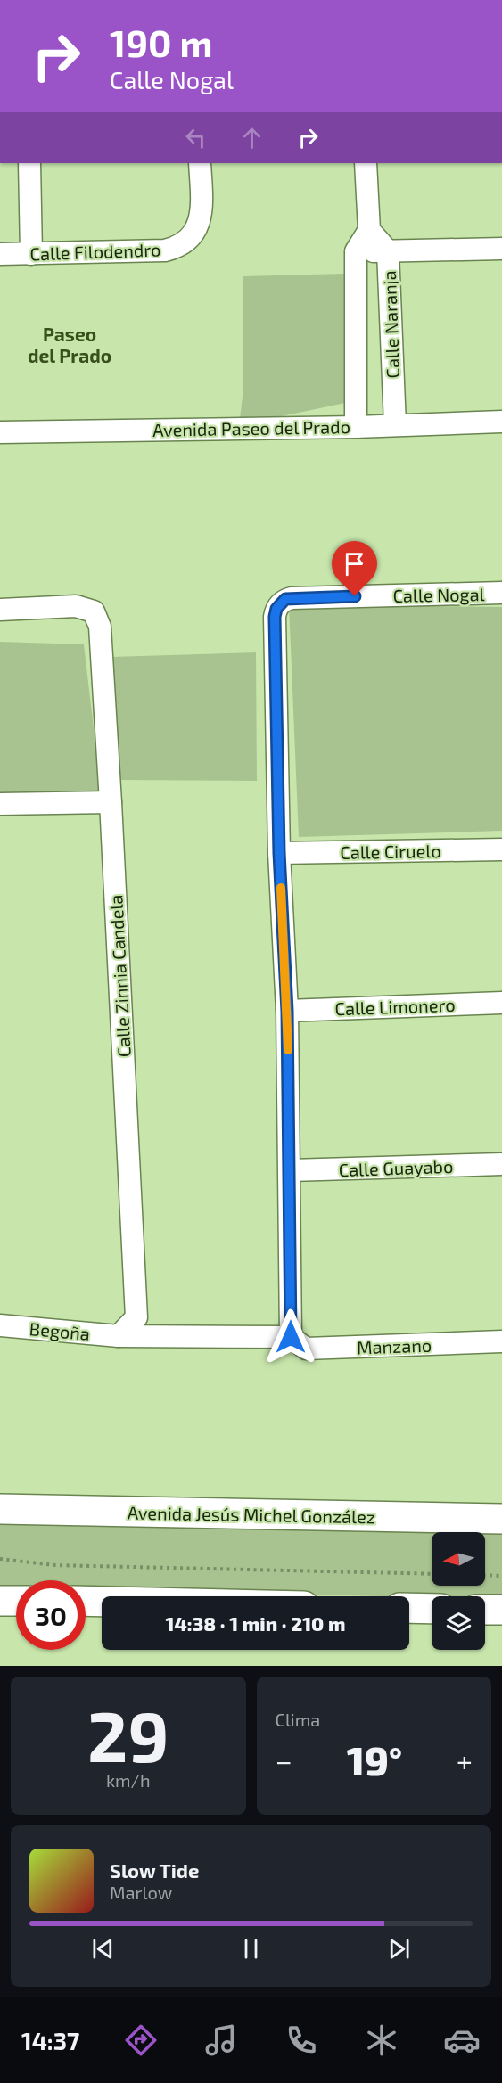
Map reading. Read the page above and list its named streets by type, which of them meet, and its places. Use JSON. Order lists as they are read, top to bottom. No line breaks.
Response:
{"streets":{"main road":["Avenida Jesús Michel González"],"street":["Calle Filodendro","Calle Naranja","Avenida Paseo del Prado","Calle Nogal","Calle Ciruelo","Calle Zinnia Candela","Calle Limonero","Calle Guayabo","Begoña","Manzano"]},"crossings":[["Calle Naranja","Avenida Paseo del Prado"],["Calle Nogal","Calle Ciruelo"],["Calle Zinnia Candela","Begoña"],["Begoña","Manzano"]],"districts":["Paseo del Prado"],"north":"left","page":{"turn":["190 m","Calle Nogal"],"limit":"30","trip":"14:38 · 1 min · 210 m","tile":[["29","km/h"],"Clima"],"heat":["−","19°","+"],"song":["Slow Tide","Marlow"],"tabs":"14:37"}}
